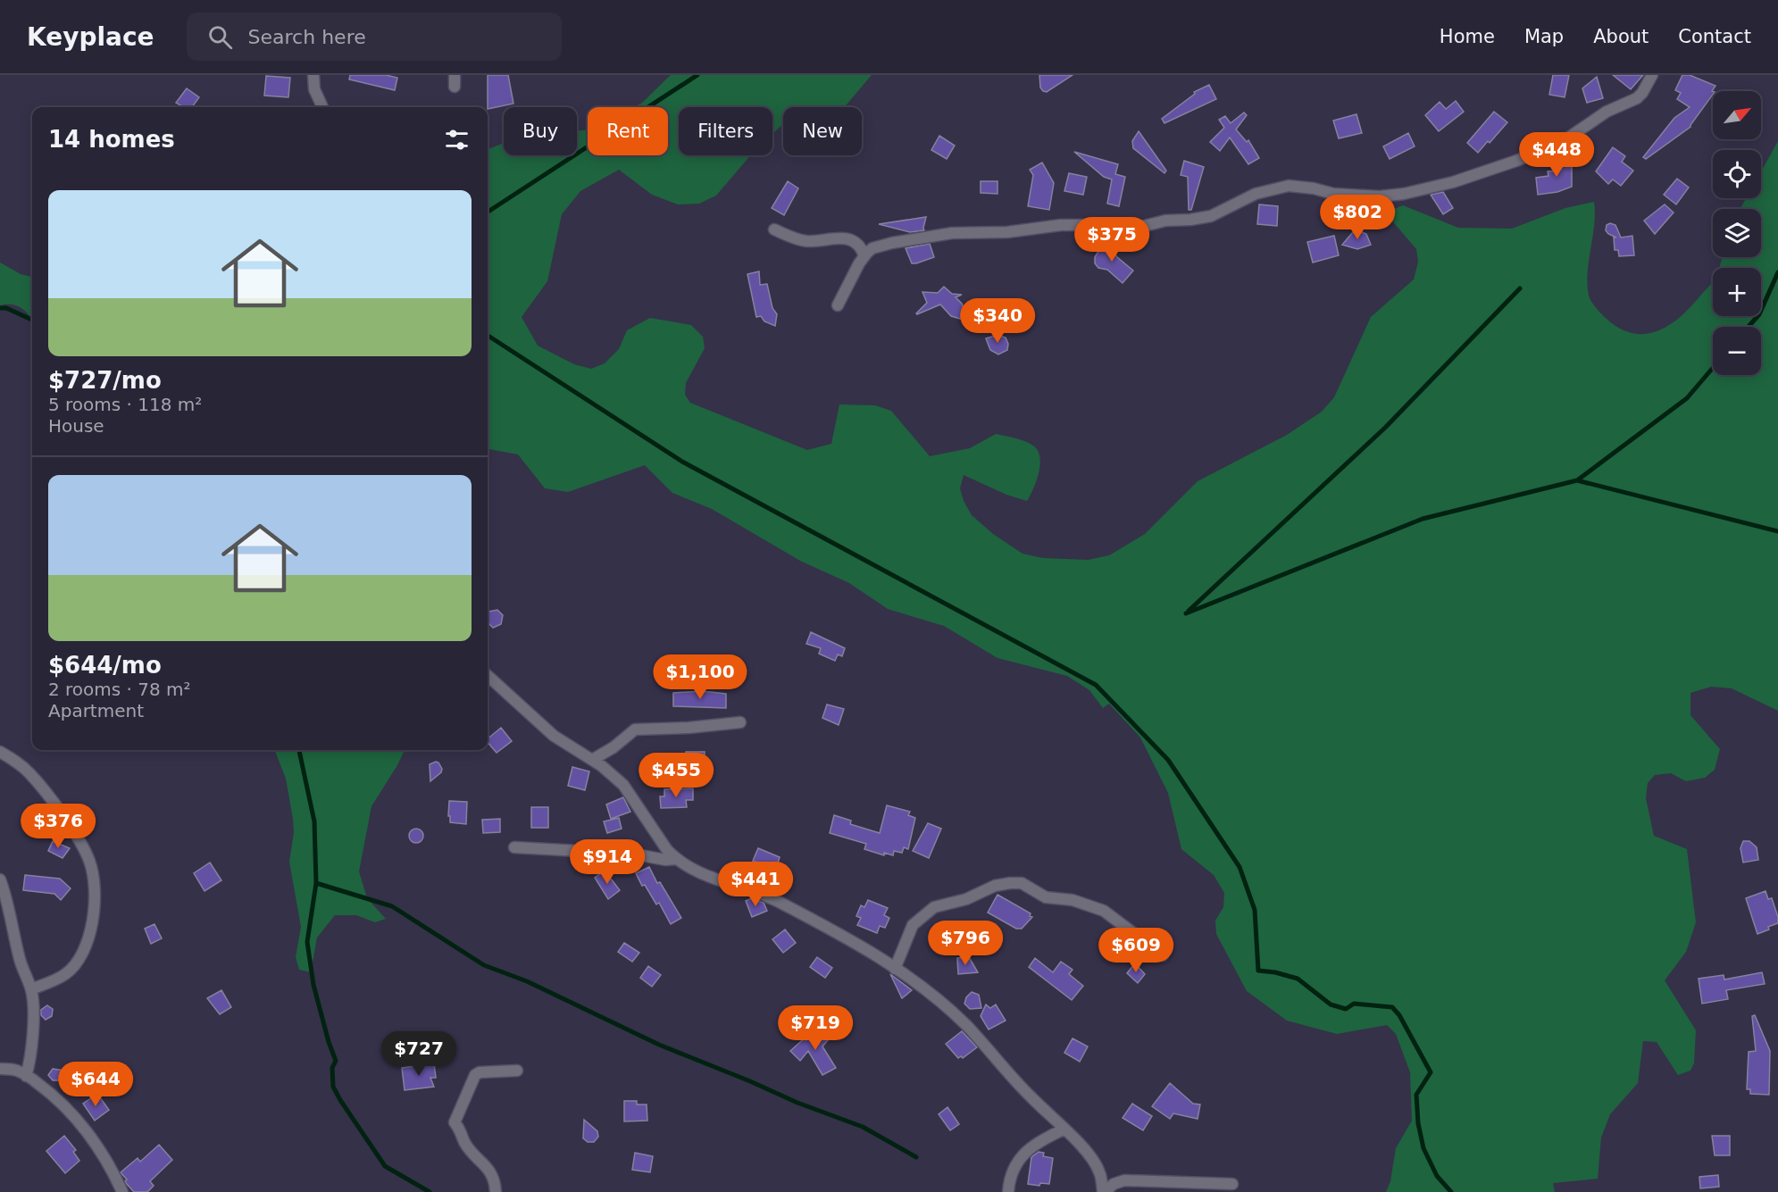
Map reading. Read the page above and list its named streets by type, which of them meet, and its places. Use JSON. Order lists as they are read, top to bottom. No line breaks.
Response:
{"north":"top right","page":{"header":"Keyplace","search":"Search here","nav":["Home","Map","About","Contact"],"map_buttons":["+","−"],"chip":["Buy","Rent","Filters","New"],"heading":"14 homes","price":["$448","$802","$375","$340","$1,100","$455","$376","$914","$441","$796","$609","$719","$727","$644"],"list":[{"name":"$727/mo","note":"5 rooms · 118 m² · House"},{"name":"$644/mo","note":"2 rooms · 78 m² · Apartment"}]}}
